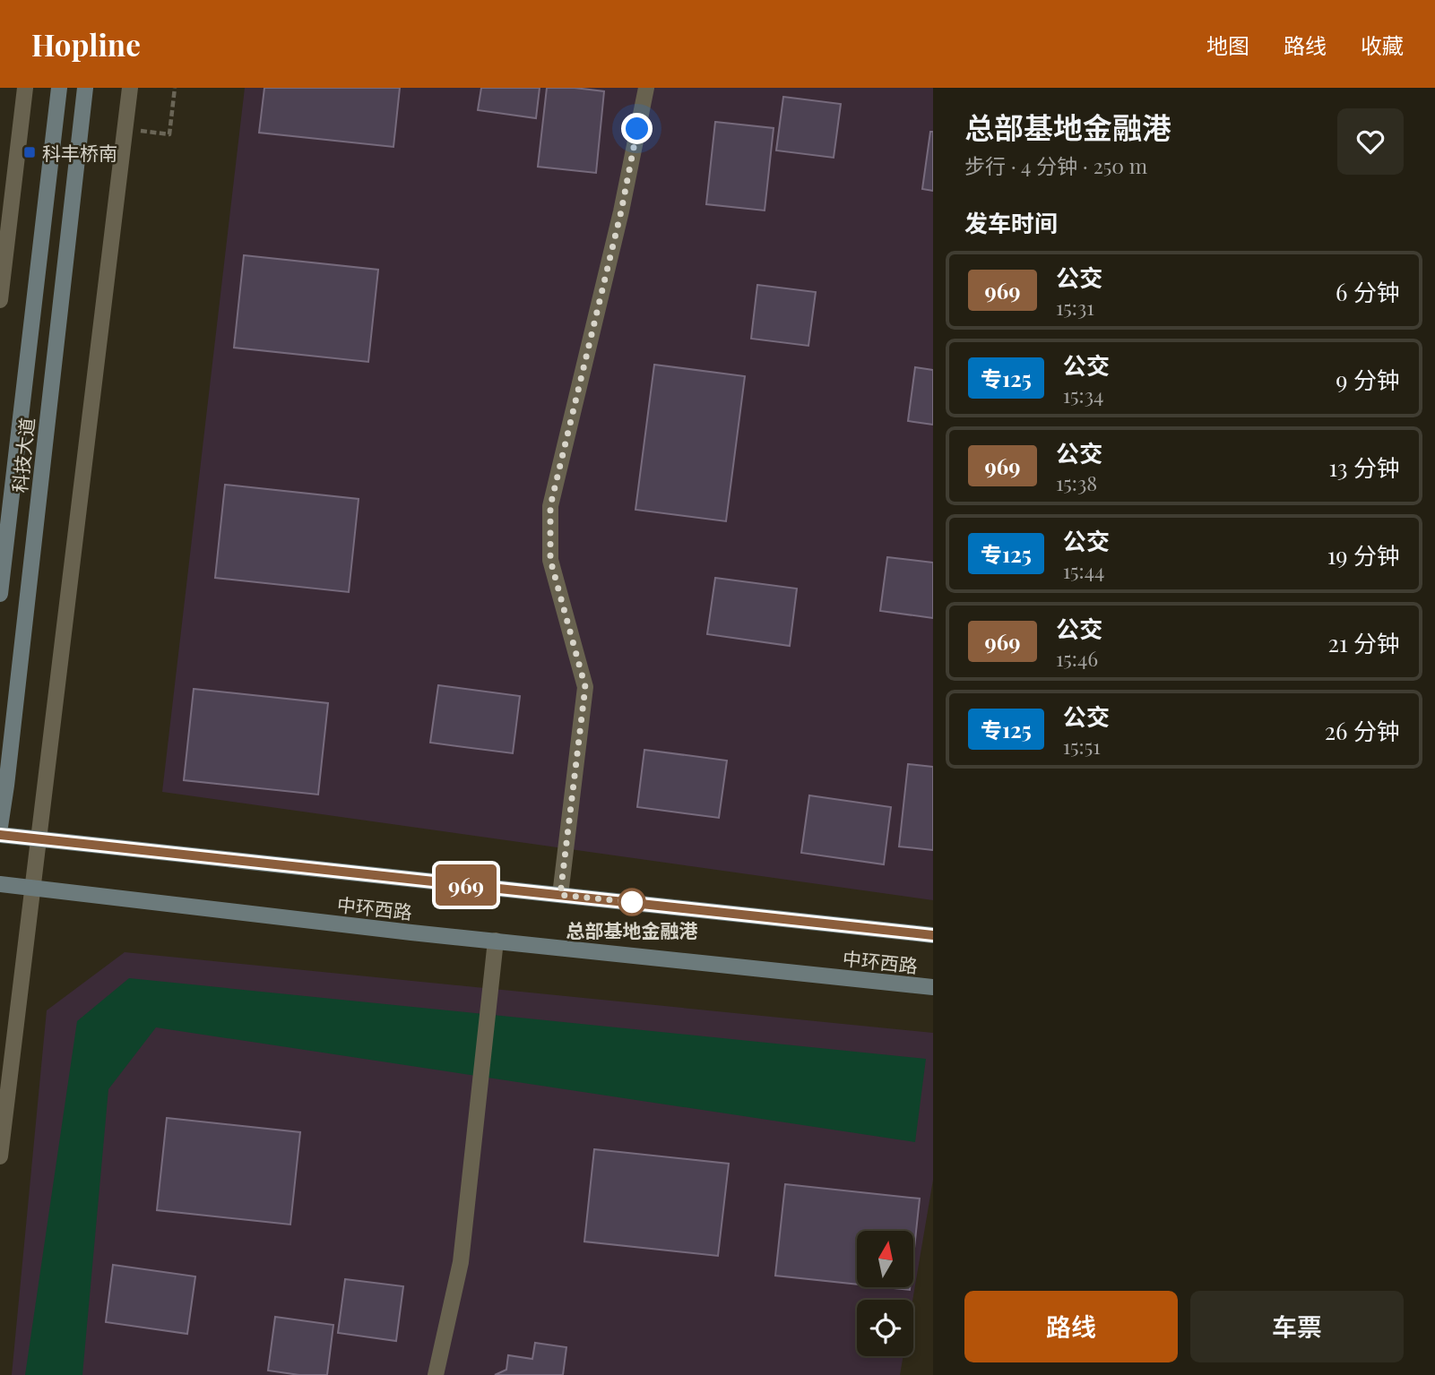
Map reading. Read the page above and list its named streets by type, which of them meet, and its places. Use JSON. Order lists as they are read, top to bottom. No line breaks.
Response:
{"streets":{"street":["科技大道","中环西路"]},"places":{"transit":["科丰桥南"],"other":["总部基地金融港"]},"lines":["bus line 969"],"north":"top","page":{"header":"Hopline","nav":["地图","路线","收藏"],"on_map":"969","heading":[["总部基地金融港","步行 · 4 分钟 · 250 m"],"发车时间"],"list":[{"mark":"969","name":"公交","note":"15:31","value":"6 分钟"},{"mark":"专125","name":"公交","note":"15:34","value":"9 分钟"},{"mark":"969","name":"公交","note":"15:38","value":"13 分钟"},{"mark":"专125","name":"公交","note":"15:44","value":"19 分钟"},{"mark":"969","name":"公交","note":"15:46","value":"21 分钟"},{"mark":"专125","name":"公交","note":"15:51","value":"26 分钟"}],"buttons":["路线","车票"]}}
